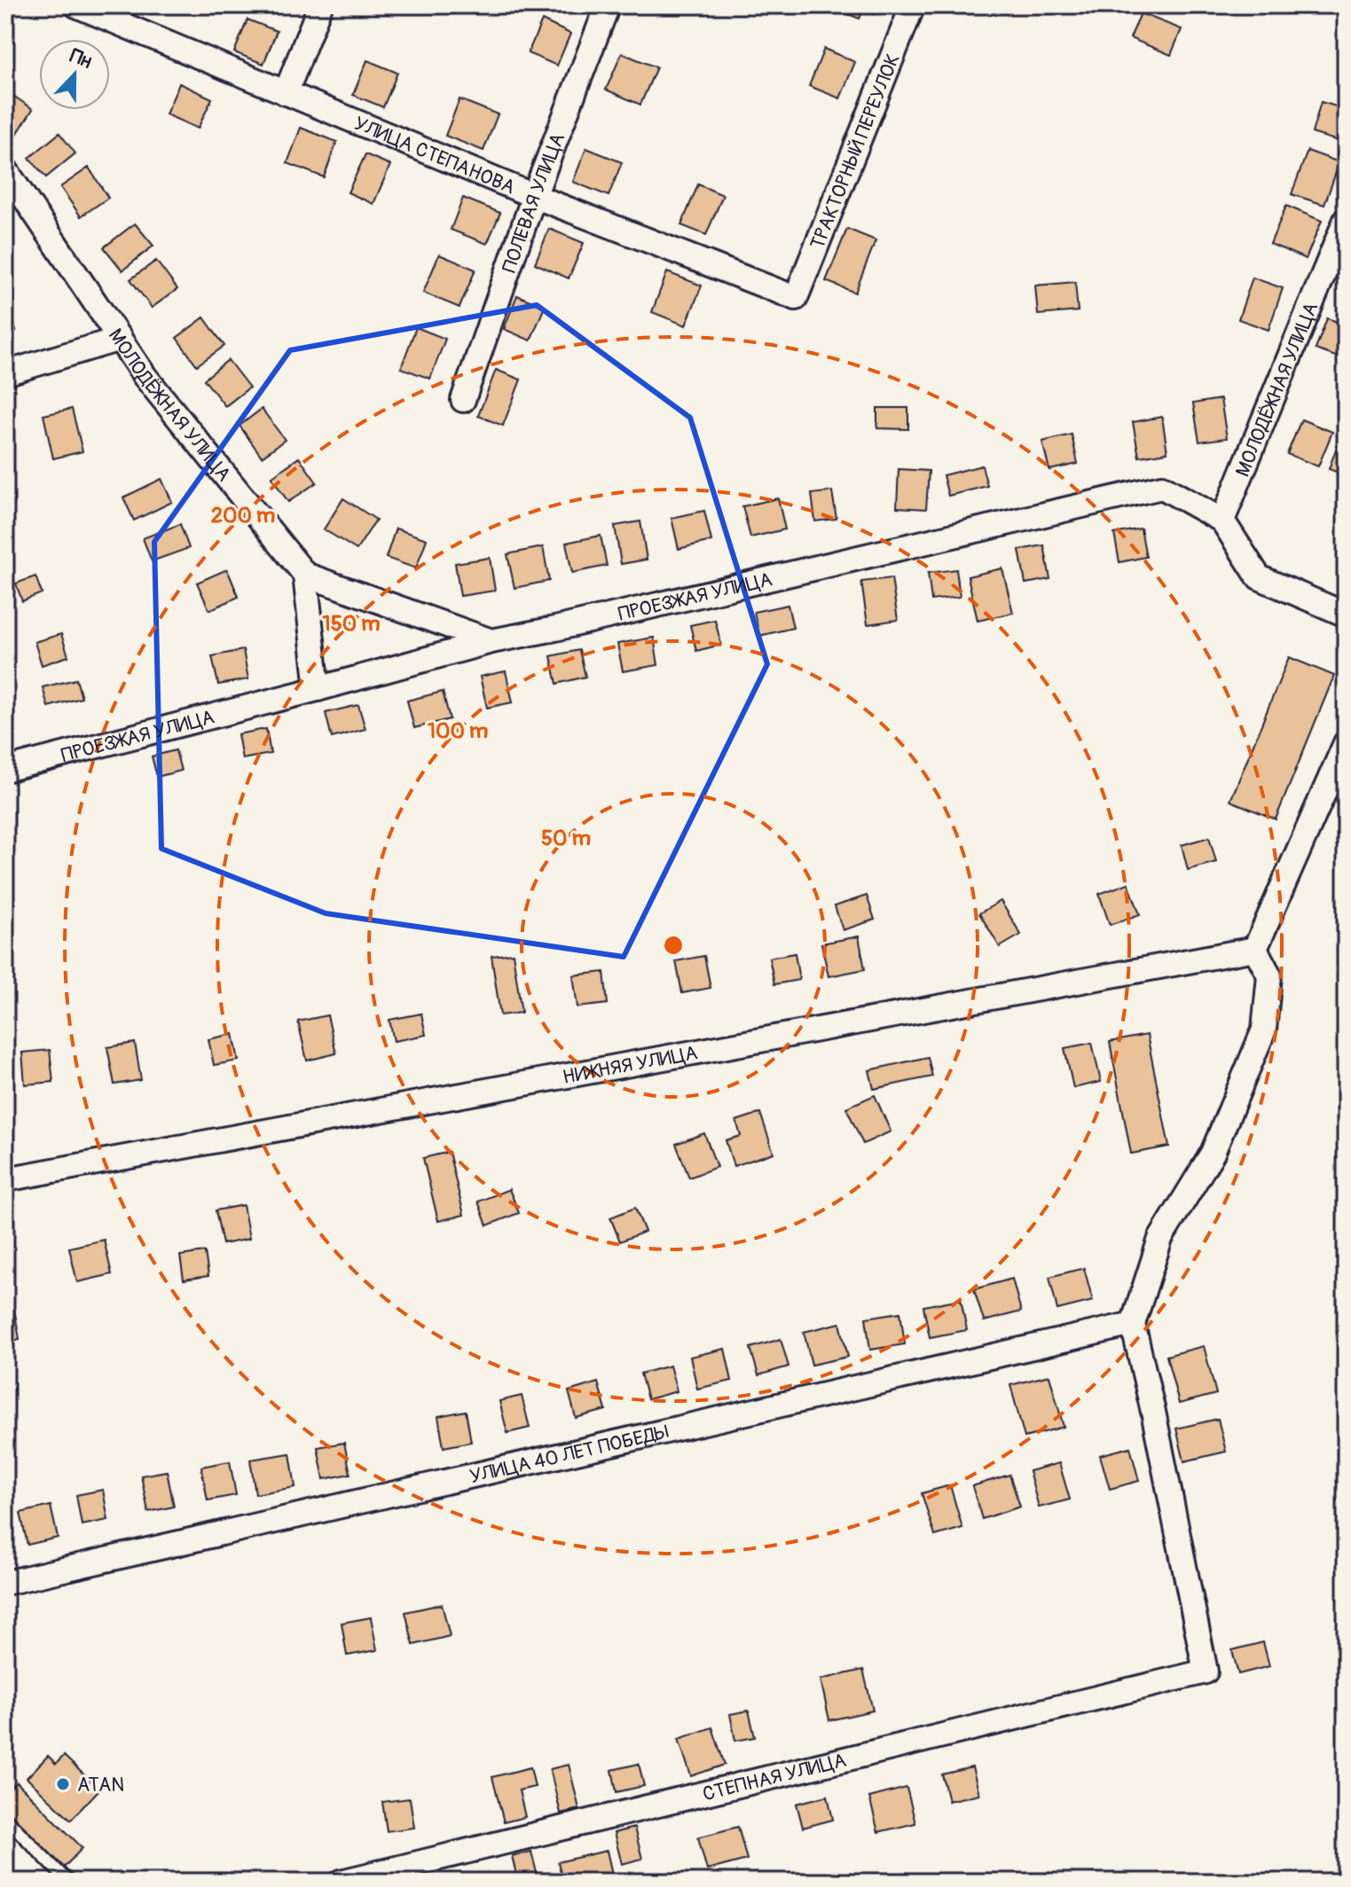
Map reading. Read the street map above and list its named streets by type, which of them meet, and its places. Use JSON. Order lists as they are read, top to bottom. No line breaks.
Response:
{"streets":{"street":["ТРАКТОРНЫЙ ПЕРЕУЛОК","УЛИЦА СТЕПАНОВА","ПОЛЕВАЯ УЛИЦА","МОЛОДЁЖНАЯ УЛИЦА","ПРОЕЗЖАЯ УЛИЦА","НИЖНЯЯ УЛИЦА","УЛИЦА 40 ЛЕТ ПОБЕДЫ","СТЕПНАЯ УЛИЦА"]},"crossings":[["ТРАКТОРНЫЙ ПЕРЕУЛОК","УЛИЦА СТЕПАНОВА"],["УЛИЦА СТЕПАНОВА","ПОЛЕВАЯ УЛИЦА"],["МОЛОДЁЖНАЯ УЛИЦА","ПРОЕЗЖАЯ УЛИЦА"],["УЛИЦА 40 ЛЕТ ПОБЕДЫ","СТЕПНАЯ УЛИЦА"]],"places":["ATAN"],"north":"top","rings":["200 m","150 m","100 m","50 m"]}
